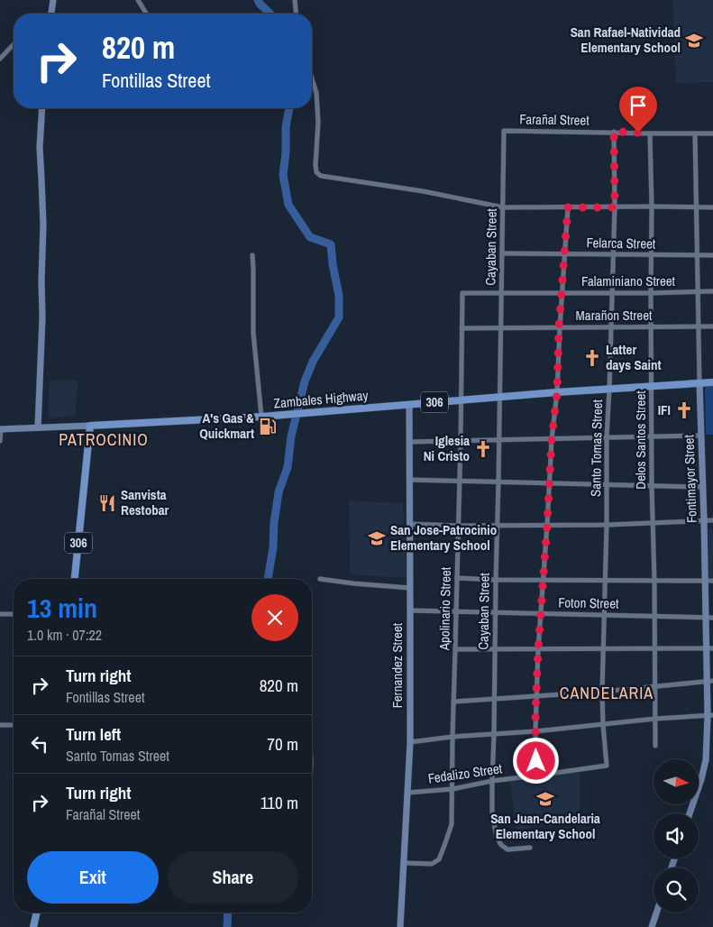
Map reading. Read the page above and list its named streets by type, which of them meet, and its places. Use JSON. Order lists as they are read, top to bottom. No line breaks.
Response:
{"streets":{"main road":["Zambales Highway","306"],"street":["Farañal Street","Felarca Street","Cayaban Street","Falaminiano Street","Marañon Street","Delos Santos Street","Santo Tomas Street","Fontimayor Street","Foton Street","Apolinario Street","Fernandez Street","Fedalizo Street"]},"crossings":[["Farañal Street","Cayaban Street"],["Farañal Street","Delos Santos Street"],["Farañal Street","Santo Tomas Street"],["Farañal Street","Fontimayor Street"],["Felarca Street","Cayaban Street"],["Felarca Street","Delos Santos Street"],["Felarca Street","Santo Tomas Street"],["Felarca Street","Fontimayor Street"],["Cayaban Street","Falaminiano Street"],["Cayaban Street","Marañon Street"],["Cayaban Street","Zambales Highway"],["Cayaban Street","Foton Street"],["Cayaban Street","Fedalizo Street"],["Falaminiano Street","Delos Santos Street"],["Falaminiano Street","Santo Tomas Street"],["Falaminiano Street","Fontimayor Street"],["Falaminiano Street","Apolinario Street"],["Marañon Street","Delos Santos Street"],["Marañon Street","Santo Tomas Street"],["Marañon Street","Fontimayor Street"],["Marañon Street","Apolinario Street"],["Zambales Highway","306"],["Zambales Highway","Delos Santos Street"],["Zambales Highway","Santo Tomas Street"],["Zambales Highway","Fontimayor Street"],["Zambales Highway","Apolinario Street"],["Zambales Highway","Fernandez Street"],["Delos Santos Street","Foton Street"],["Santo Tomas Street","Foton Street"],["Santo Tomas Street","Fedalizo Street"],["Fontimayor Street","Foton Street"],["Foton Street","Apolinario Street"],["Foton Street","Fernandez Street"],["Apolinario Street","Fernandez Street"],["Apolinario Street","Fedalizo Street"],["Fernandez Street","Fedalizo Street"]],"districts":["PATROCINIO","CANDELARIA"],"places":{"school or university":["San Rafael-Natividad Elementary School","San Jose-Patrocinio Elementary School","San Juan-Candelaria Elementary School"],"church":["Latter days Saint","IFI","Iglesia Ni Cristo"],"fuel station":["A's Gas & Quickmart"],"restaurant":["Sanvista Restobar"]},"north":"right","page":{"turn":["820 m","Fontillas Street"],"heading":["13 min","1.0 km · 07:22"],"list":[{"name":"Turn right","note":"Fontillas Street","value":"820 m"},{"name":"Turn left","note":"Santo Tomas Street","value":"70 m"},{"name":"Turn right","note":"Farañal Street","value":"110 m"}],"buttons":["Exit","Share"]}}
